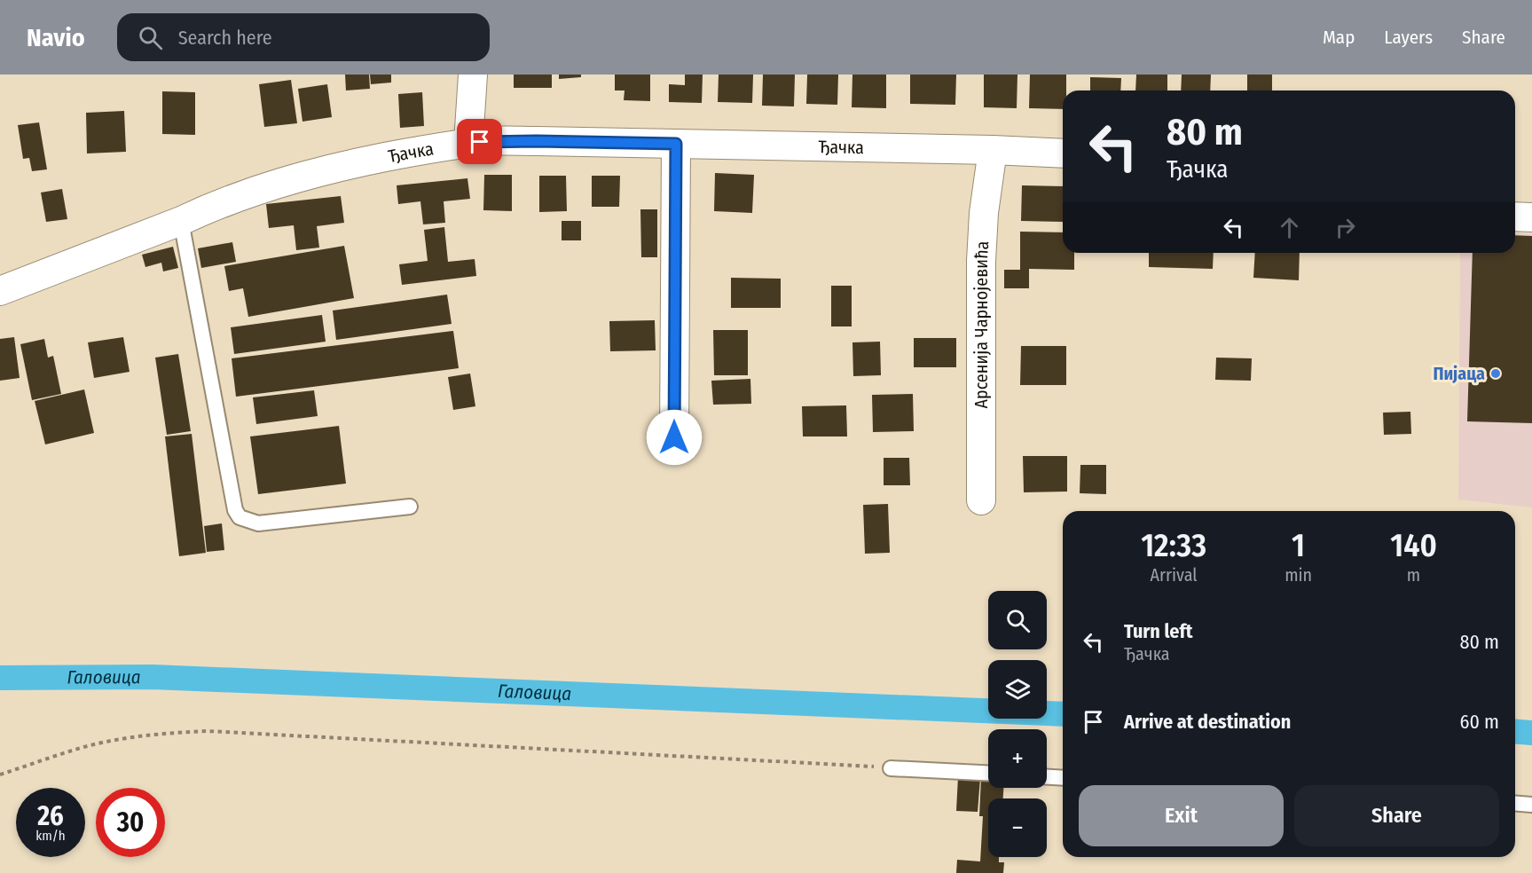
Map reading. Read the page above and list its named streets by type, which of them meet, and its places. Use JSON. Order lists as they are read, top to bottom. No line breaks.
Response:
{"streets":{"street":["Ђачка","Арсенија Чарнојевића"]},"crossings":[["Ђачка","Арсенија Чарнојевића"]],"water":["Галовица"],"places":["Пијаца"],"page":{"header":"Navio","search":"Search here","nav":["Map","Layers","Share"],"turn":["80 m","Ђачка"],"eta":["12:33","Arrival","1","min","140","m"],"map_buttons":["+","−"],"list":[{"name":"Turn left","note":"Ђачка","value":"80 m"},{"name":"Arrive at destination","value":"60 m"}],"buttons":["Exit","Share"],"speed":"26 km/h","limit":"30"}}
